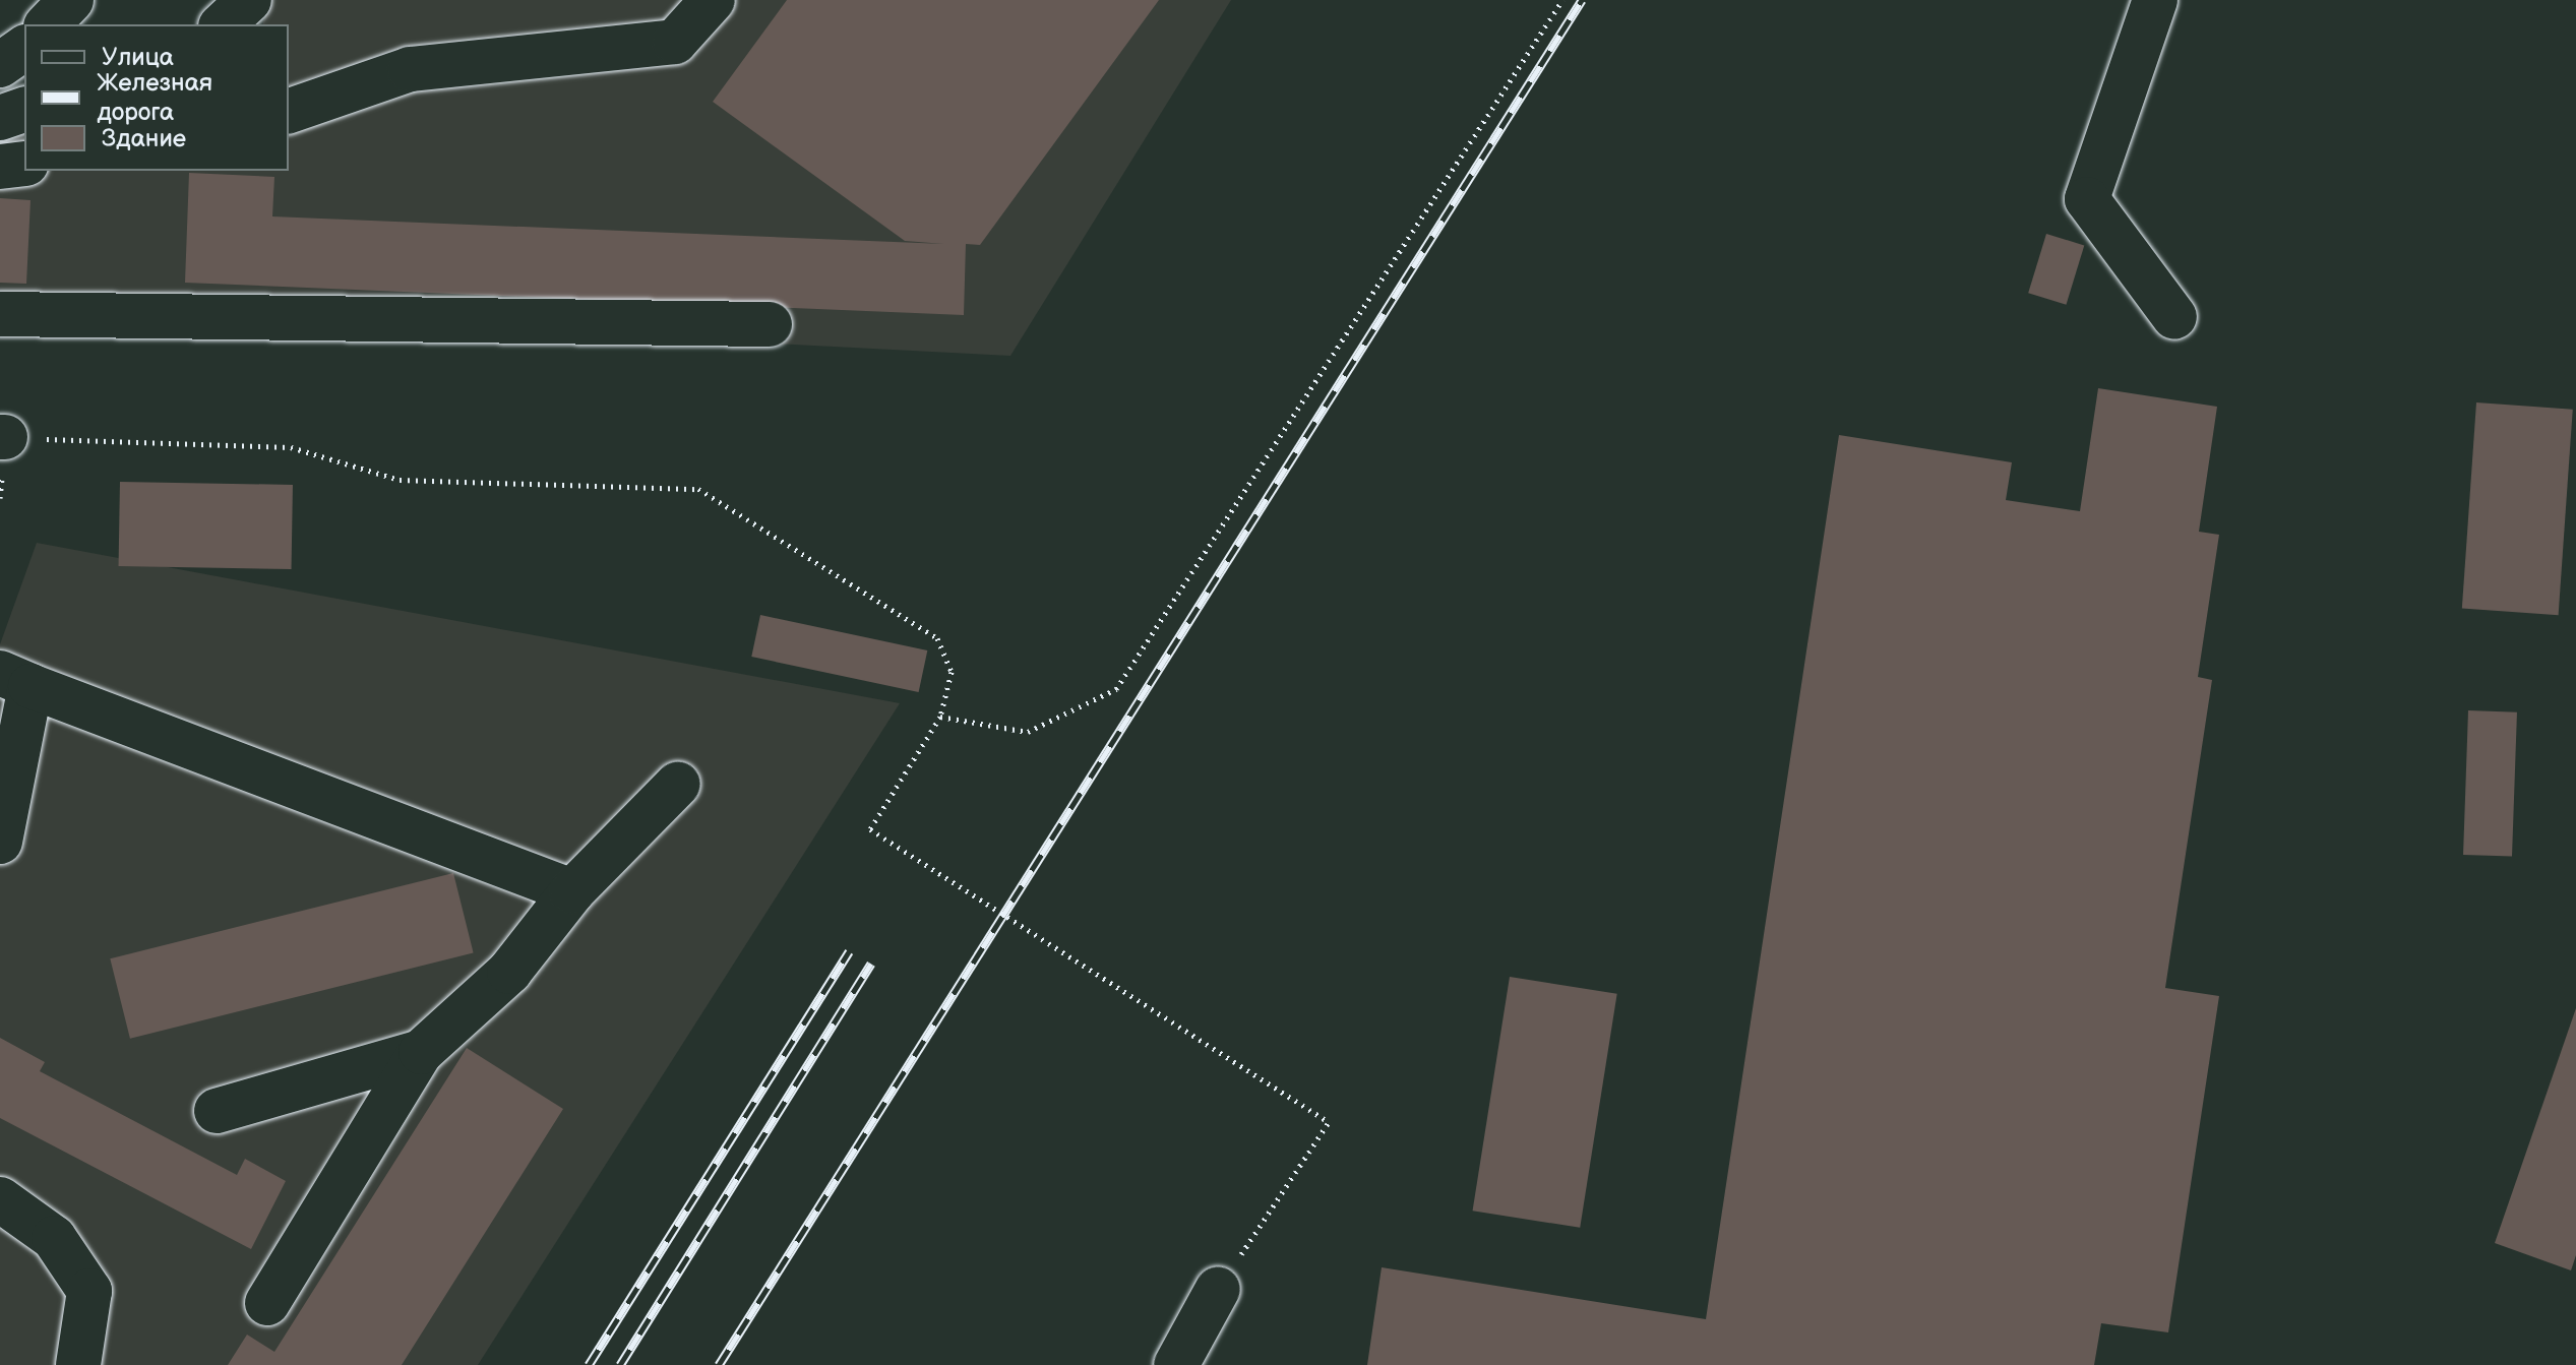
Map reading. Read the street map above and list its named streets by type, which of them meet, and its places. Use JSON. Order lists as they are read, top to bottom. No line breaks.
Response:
{"legend":["Улица","Железная дорога","Здание"]}
